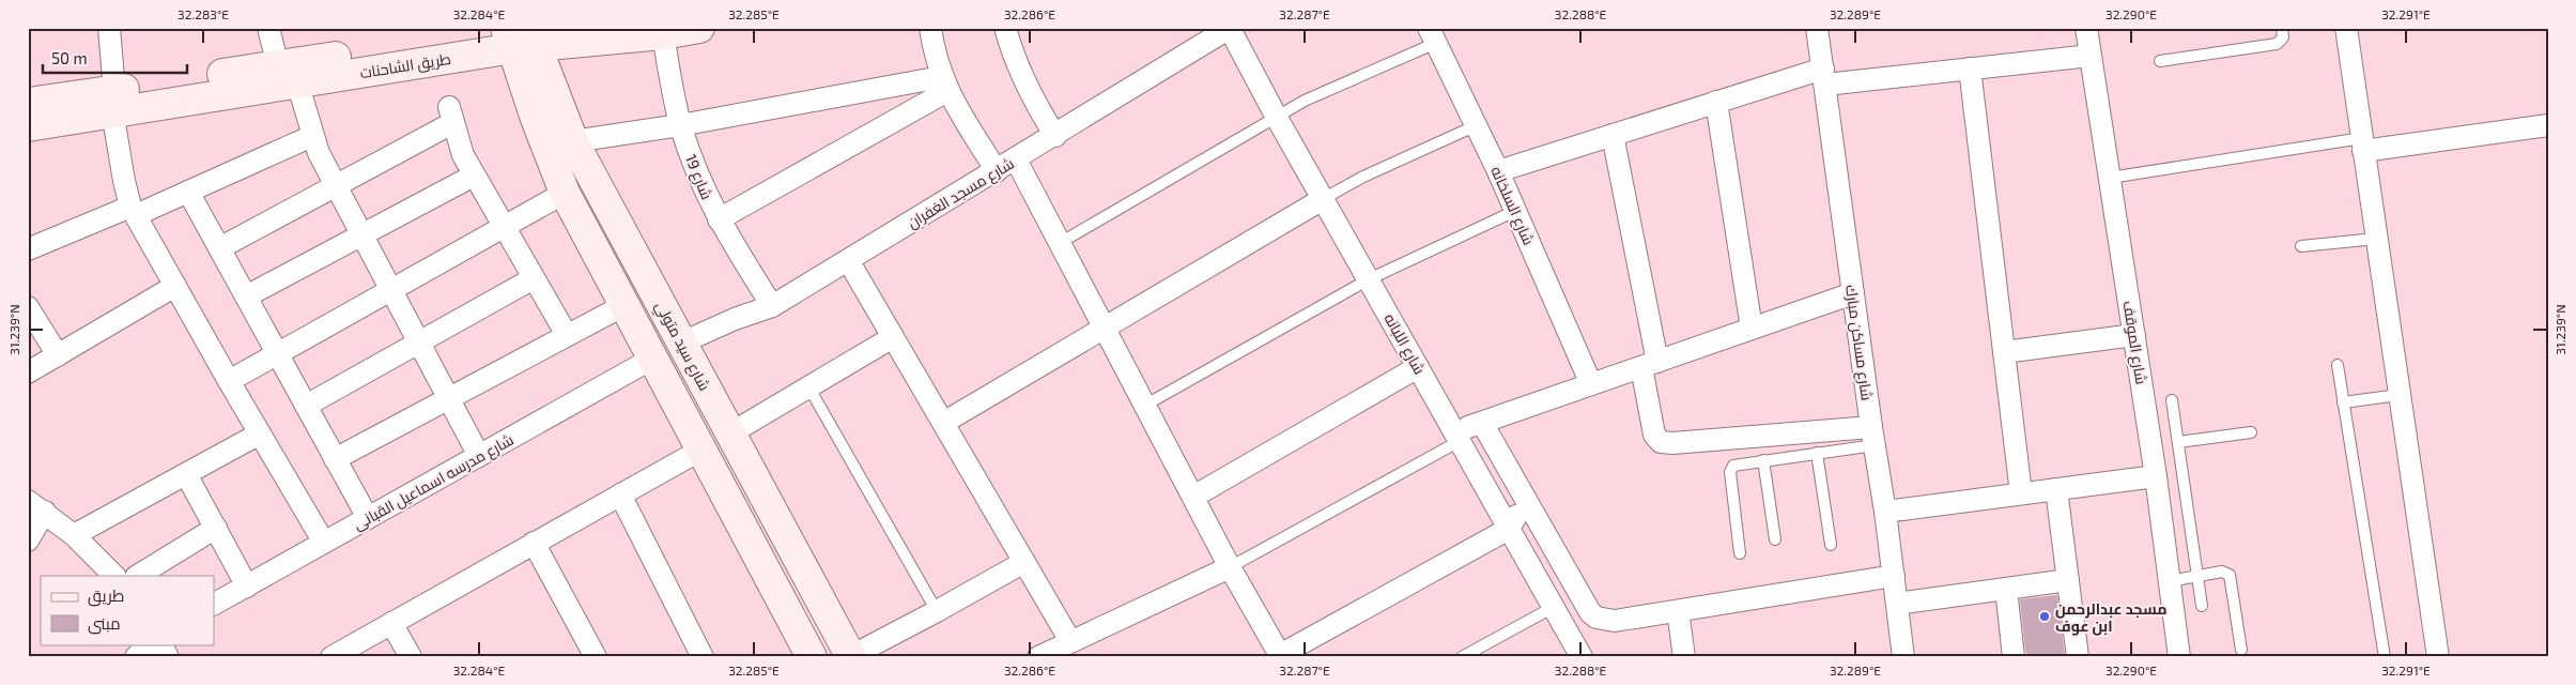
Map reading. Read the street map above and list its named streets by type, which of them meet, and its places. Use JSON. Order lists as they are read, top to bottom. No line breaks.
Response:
{"streets":{"street":["طريق الشاحنات","شارع 19","شارع مسجد الغفران","شارع السلخانه","شارع مساكن مبارك","شارع الموقف","شارع اللبانه","شارع سيد متولي","شارع مدرسه اسماعيل القبانى"]},"crossings":[["طريق الشاحنات","شارع 19"],["طريق الشاحنات","شارع سيد متولي"],["شارع 19","شارع مسجد الغفران"],["شارع مسجد الغفران","شارع اللبانه"],["شارع مسجد الغفران","شارع سيد متولي"]],"places":["مسجد عبدالرحمن ابن عوف"],"legend":["طريق","مبنى"],"scale_bar":"50 m","coordinates":["32.283°E","32.284°E","32.285°E","32.286°E","32.287°E","32.288°E","32.289°E","32.290°E","32.291°E","31.239°N"]}
